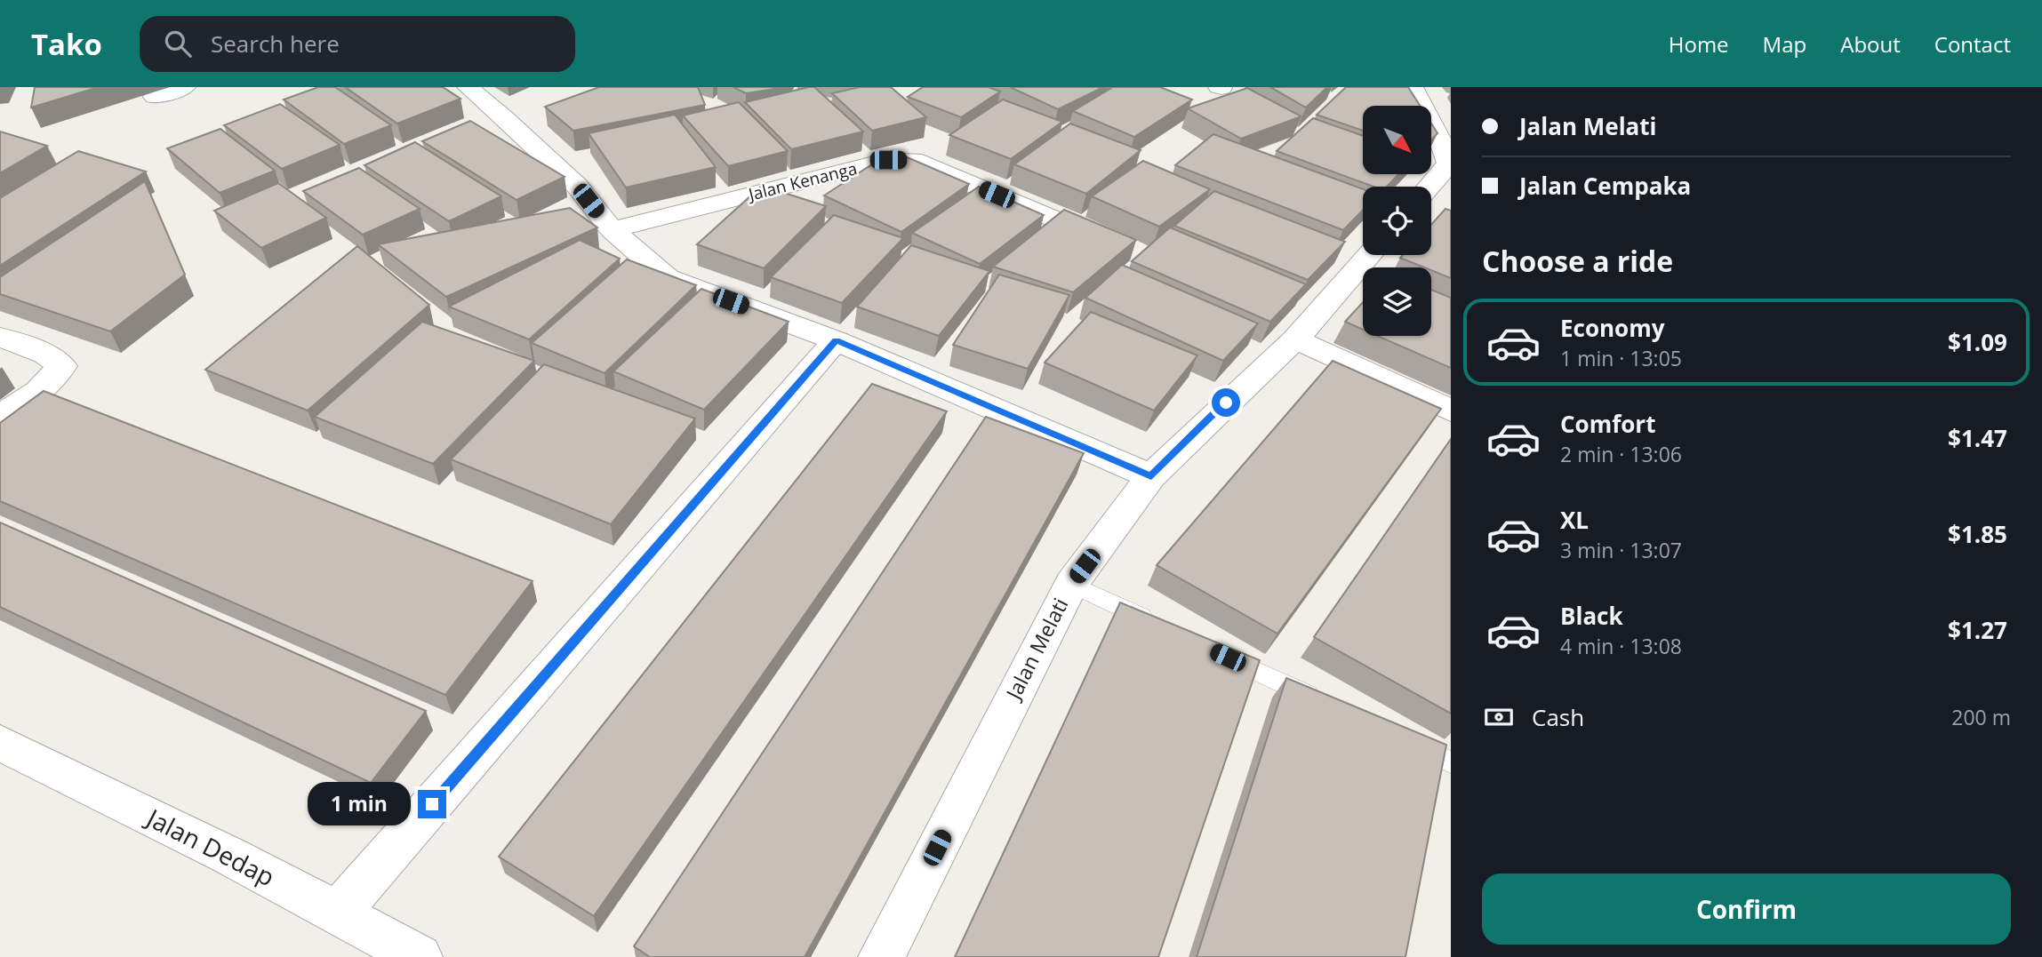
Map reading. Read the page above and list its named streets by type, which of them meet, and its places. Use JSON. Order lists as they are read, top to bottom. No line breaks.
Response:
{"streets":{"street":["Jalan Kenanga","Jalan Melati","Jalan Dedap"]},"north":"bottom right","page":{"header":"Tako","search":"Search here","nav":["Home","Map","About","Contact"],"banner":["Jalan Melati","Jalan Cempaka"],"heading":"Choose a ride","list":[{"name":"Economy","note":"1 min · 13:05","value":"$1.09"},{"name":"Comfort","note":"2 min · 13:06","value":"$1.47"},{"name":"XL","note":"3 min · 13:07","value":"$1.85"},{"name":"Black","note":"4 min · 13:08","value":"$1.27"}],"pay":["Cash","200 m"],"bubble":"1 min","buttons":"Confirm"}}
